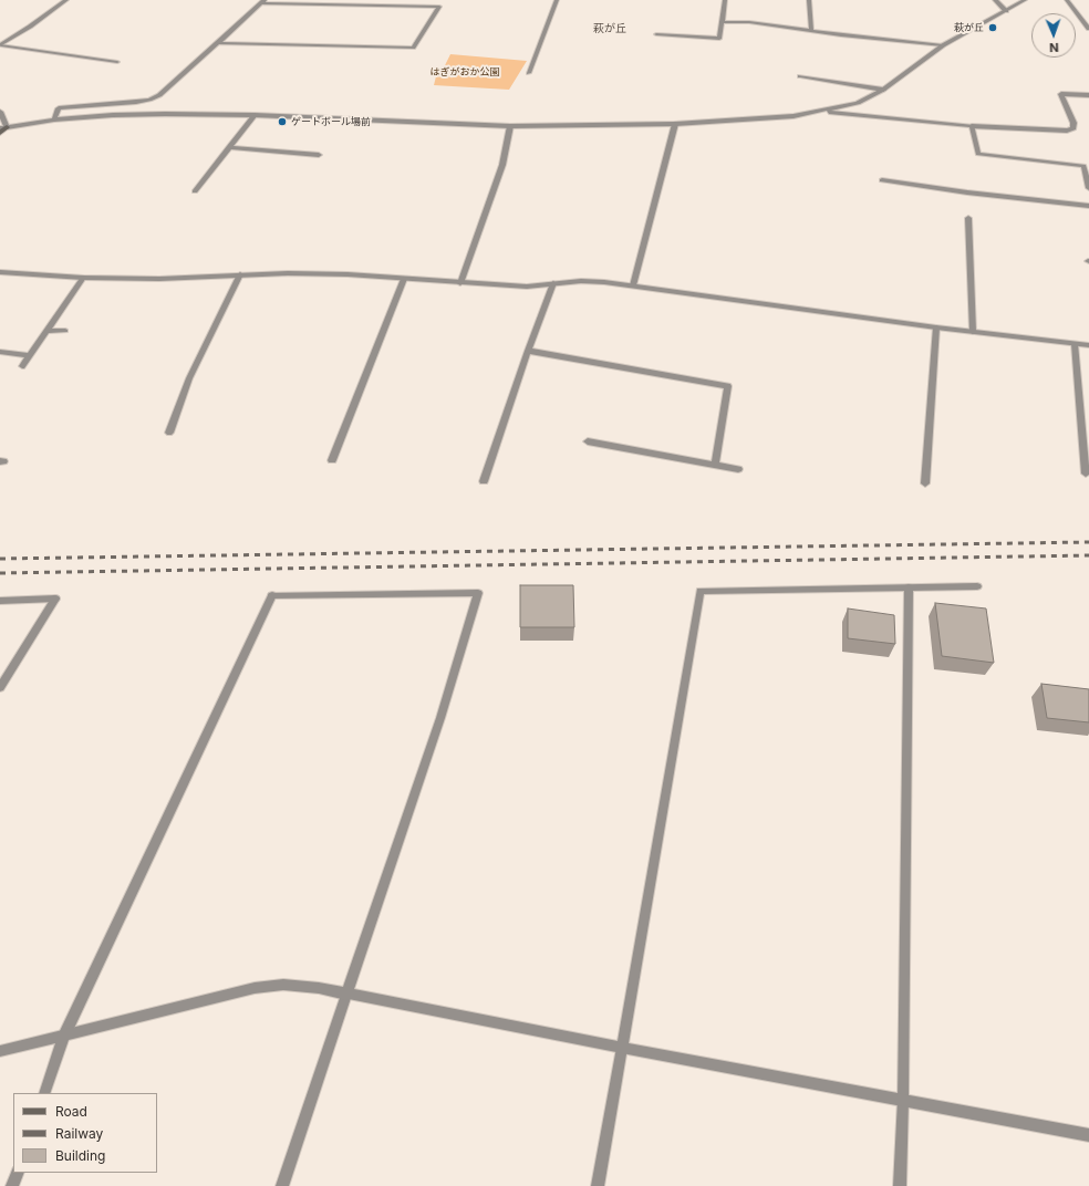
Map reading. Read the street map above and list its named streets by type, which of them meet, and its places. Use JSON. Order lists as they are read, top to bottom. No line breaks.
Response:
{"districts":["萩が丘"],"parks":["はぎがおか公園"],"places":["萩が丘","ゲートボール場前"],"legend":["Road","Railway","Building"],"north":"bottom"}
